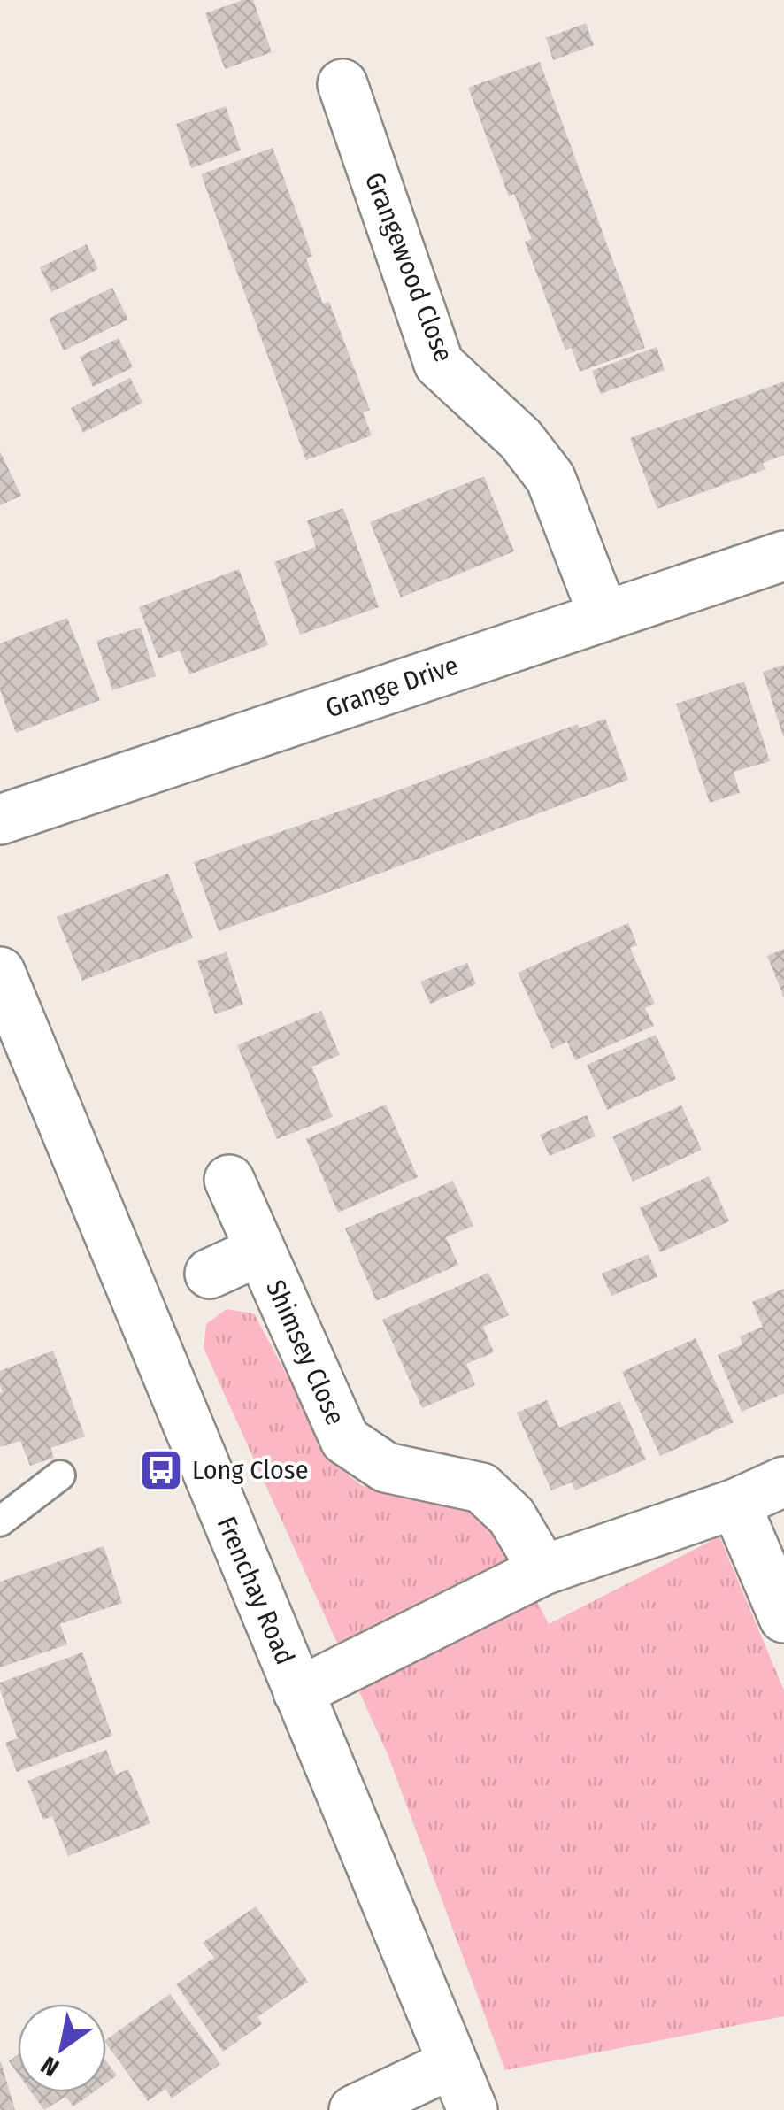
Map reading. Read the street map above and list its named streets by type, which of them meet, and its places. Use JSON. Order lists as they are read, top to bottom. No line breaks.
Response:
{"streets":{"street":["Grangewood Close","Grange Drive","Shimsey Close","Frenchay Road"]},"crossings":[["Grangewood Close","Grange Drive"]],"places":{"bus stop":["Long Close"]},"north":"bottom left"}
